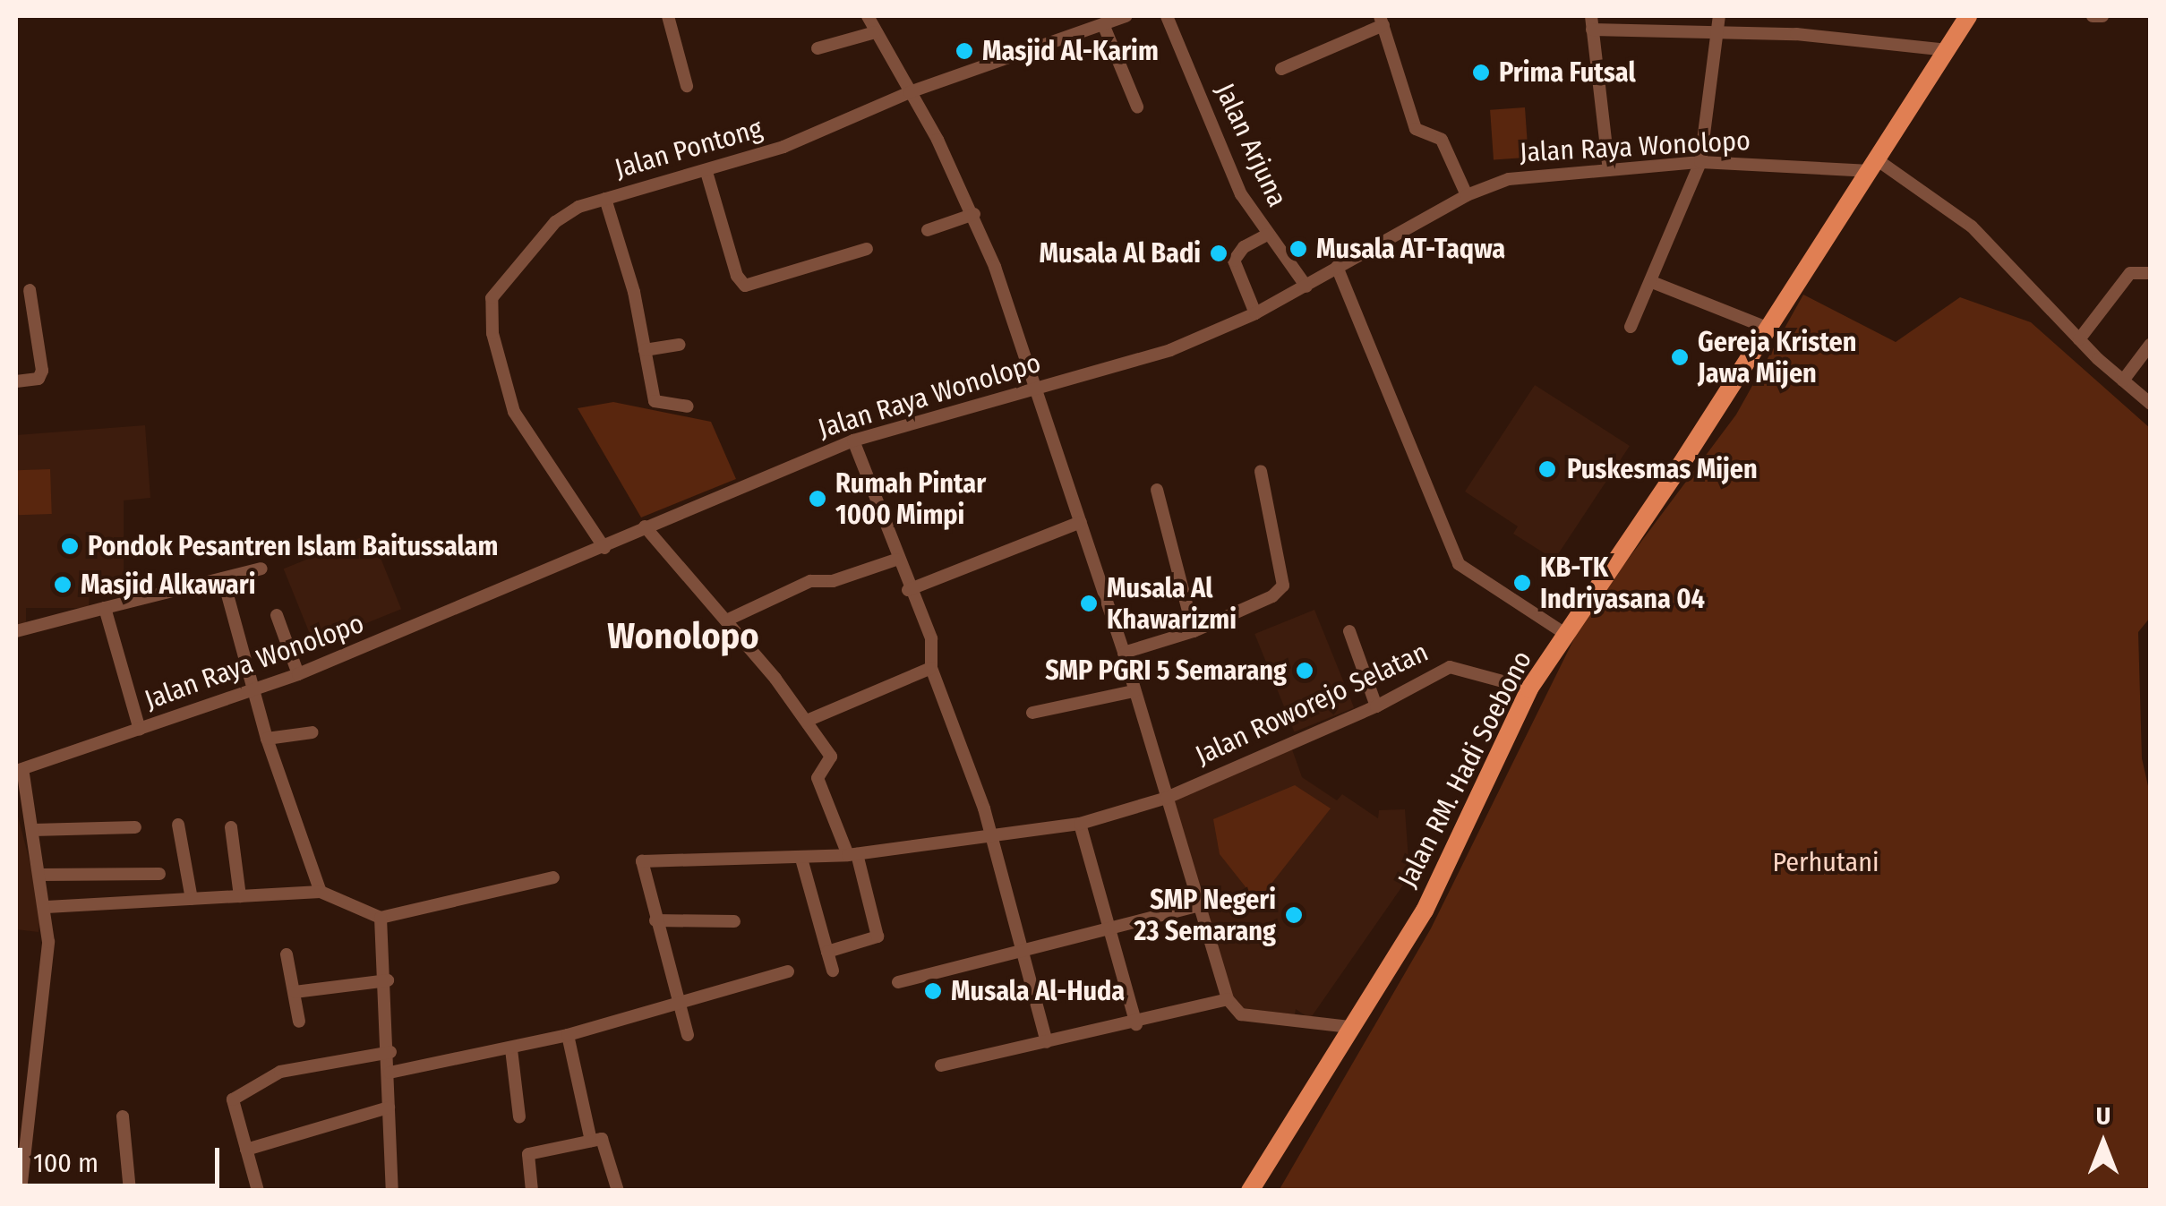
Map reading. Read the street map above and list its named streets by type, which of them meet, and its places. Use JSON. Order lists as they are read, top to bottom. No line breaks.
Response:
{"streets":{"main road":["Jalan RM. Hadi Soebono"],"street":["Jalan Arjuna","Jalan Raya Wonolopo","Jalan Pontong","Jalan Roworejo Selatan"]},"crossings":[["Jalan Arjuna","Jalan Raya Wonolopo"],["Jalan Raya Wonolopo","Jalan Roworejo Selatan"],["Jalan Raya Wonolopo","Jalan RM. Hadi Soebono"],["Jalan Pontong","Jalan Roworejo Selatan"],["Jalan Roworejo Selatan","Jalan RM. Hadi Soebono"]],"districts":["Wonolopo"],"parks":["Perhutani"],"places":["Masjid Al-Karim","Prima Futsal","Musala AT-Taqwa","Musala Al Badi","Gereja Kristen Jawa Mijen","Puskesmas Mijen","Rumah Pintar 1000 Mimpi","Pondok Pesantren Islam Baitussalam","KB-TK Indriyasana 04","Masjid Alkawari","Musala Al Khawarizmi","SMP PGRI 5 Semarang","SMP Negeri 23 Semarang","Musala Al-Huda"],"scale_bar":"100 m","north":"top"}
